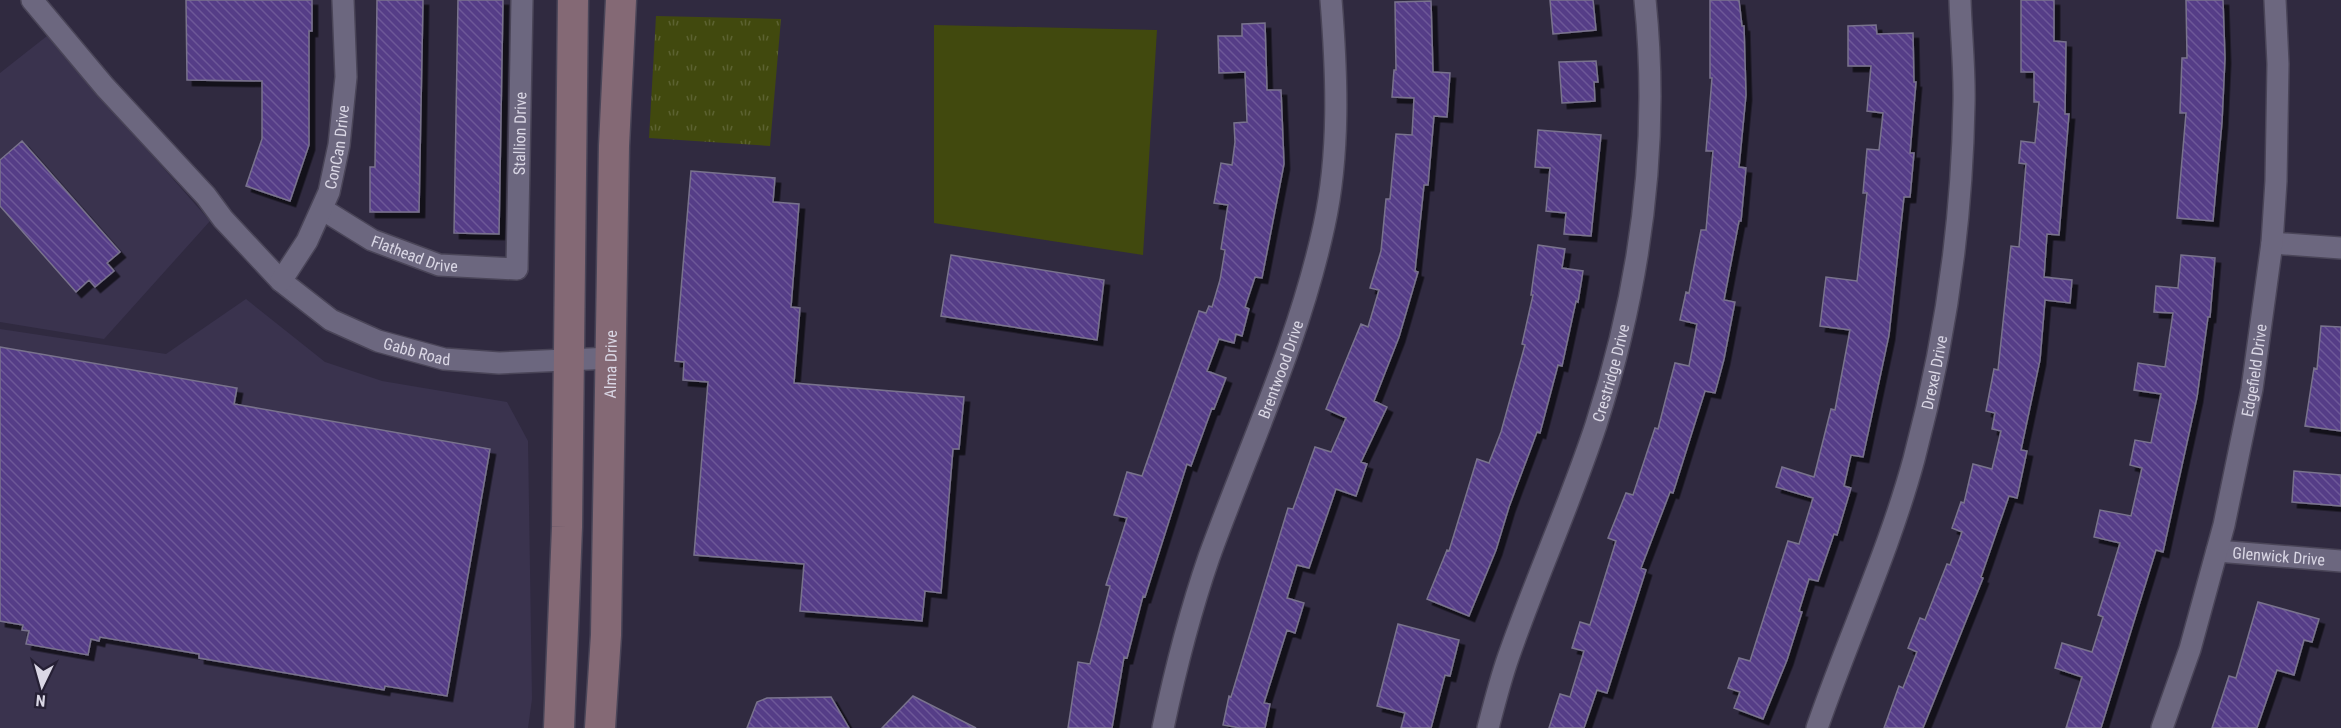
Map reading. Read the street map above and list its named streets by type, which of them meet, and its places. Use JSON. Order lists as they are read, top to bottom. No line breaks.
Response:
{"streets":{"main road":["Alma Drive"],"street":["Stallion Drive","ConCan Drive","Flathead Drive","Gabb Road","Edgefield Drive","Brentwood Drive","Crestridge Drive","Drexel Drive","Glenwick Drive"]},"crossings":[["Stallion Drive","Flathead Drive"],["ConCan Drive","Flathead Drive"],["ConCan Drive","Gabb Road"],["Gabb Road","Alma Drive"],["Edgefield Drive","Glenwick Drive"]],"north":"bottom"}
